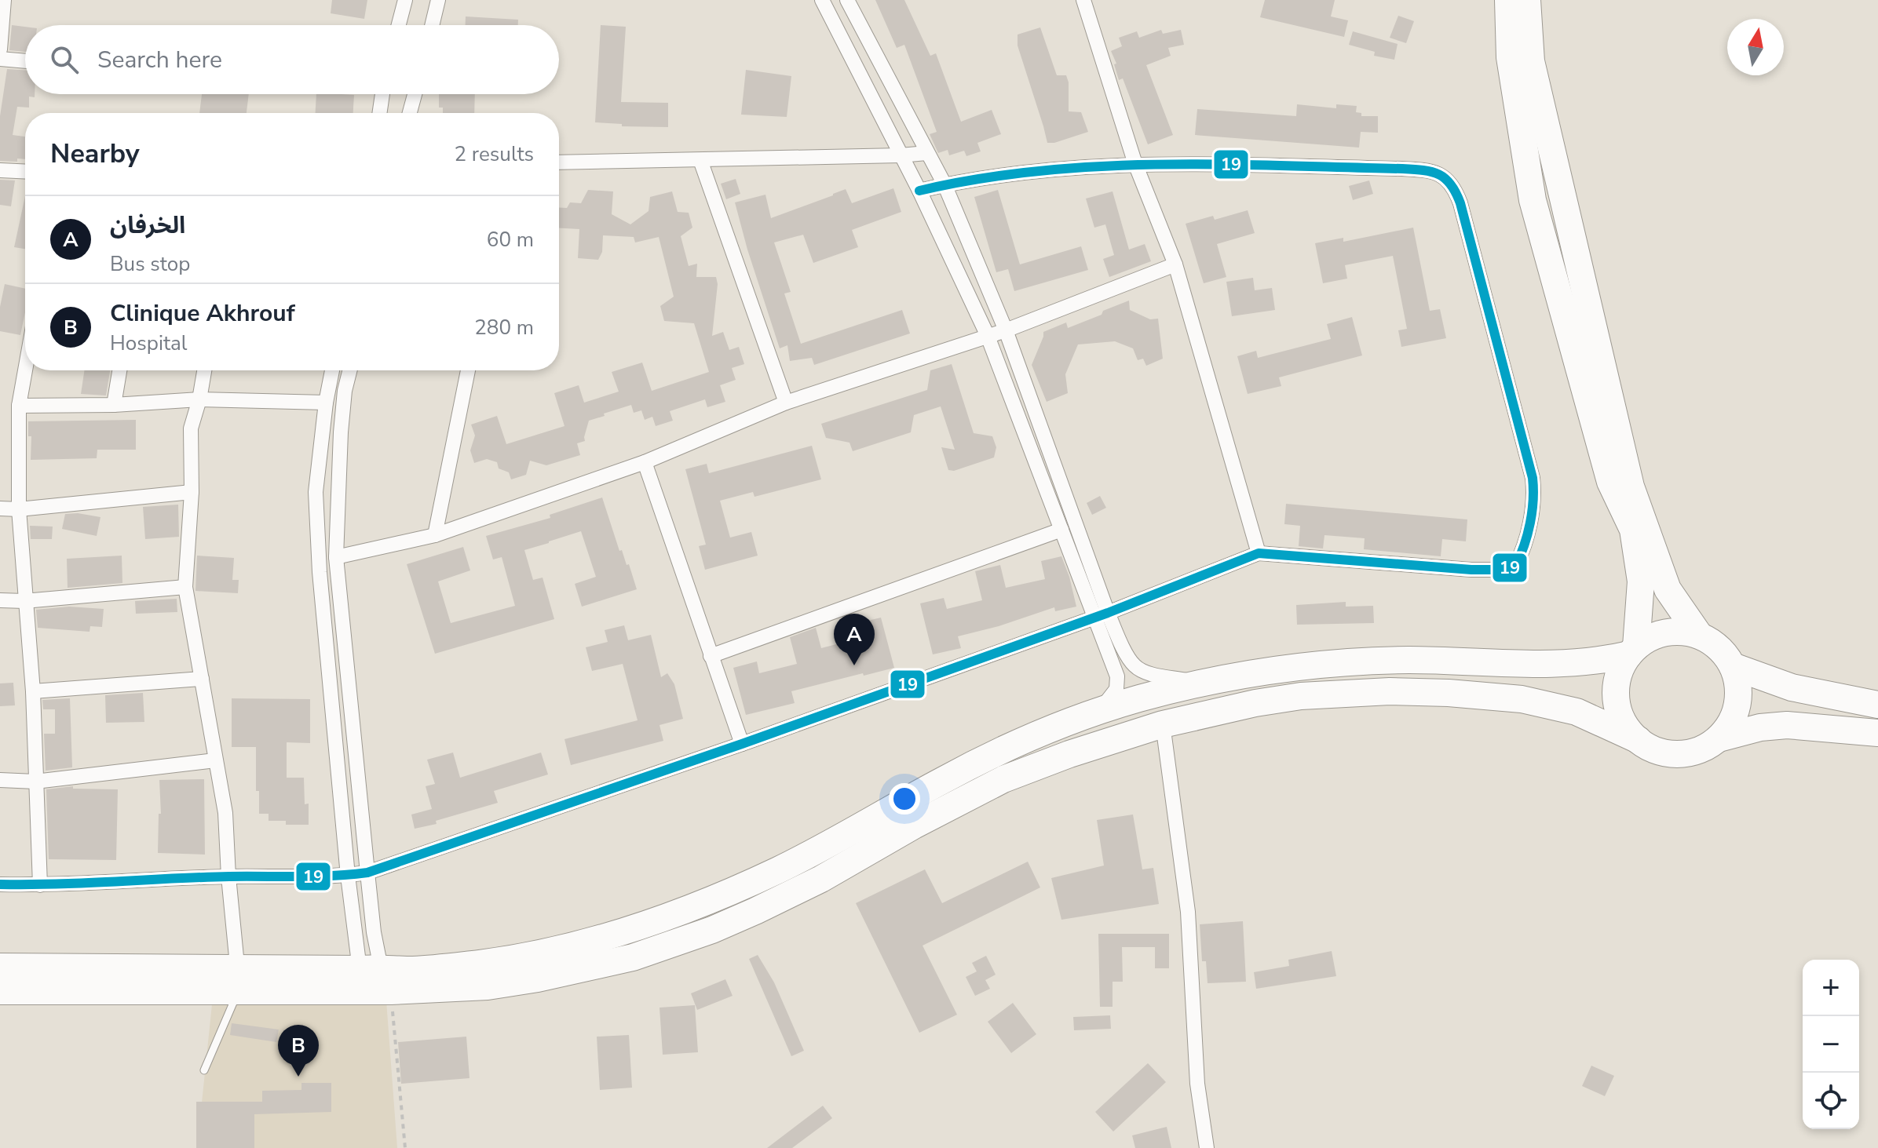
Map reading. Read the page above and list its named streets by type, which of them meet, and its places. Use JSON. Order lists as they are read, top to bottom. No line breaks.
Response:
{"lines":["transit line 19"],"north":"top","page":{"search":"Search here","heading":["Nearby","2 results"],"list":[{"mark":"A","name":"الخرفان","note":"Bus stop","value":"60 m"},{"mark":"B","name":"Clinique Akhrouf","note":"Hospital","value":"280 m"}],"pins":["A","B"],"map_buttons":["+","−"]}}
